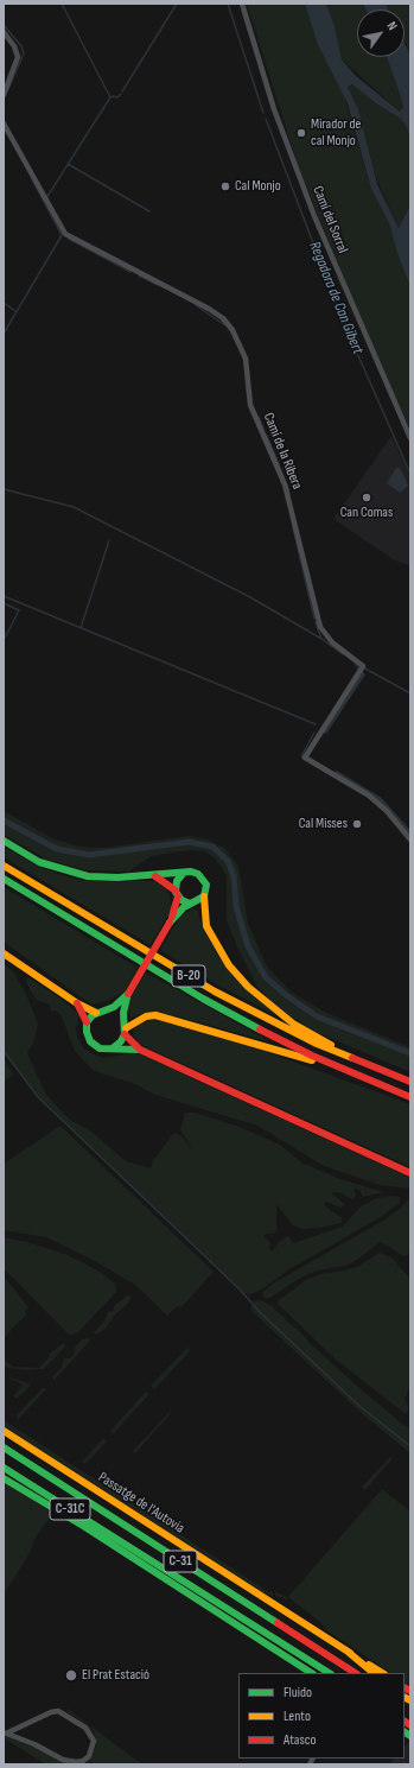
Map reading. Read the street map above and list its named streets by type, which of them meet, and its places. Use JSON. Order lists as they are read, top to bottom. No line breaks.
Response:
{"streets":{"main road":["B-20","Passatge de l'Autovia","C-31C","C-31"],"street":["Camí del Sorral","Camí de la Ribera"]},"crossings":[["C-31C","C-31"]],"water":["Regadora de Can Gibert"],"places":["Mirador de cal Monjo","Cal Monjo","Can Comas","Cal Misses","El Prat Estació"],"legend":["Fluido","Lento","Atasco"],"north":"top right"}
